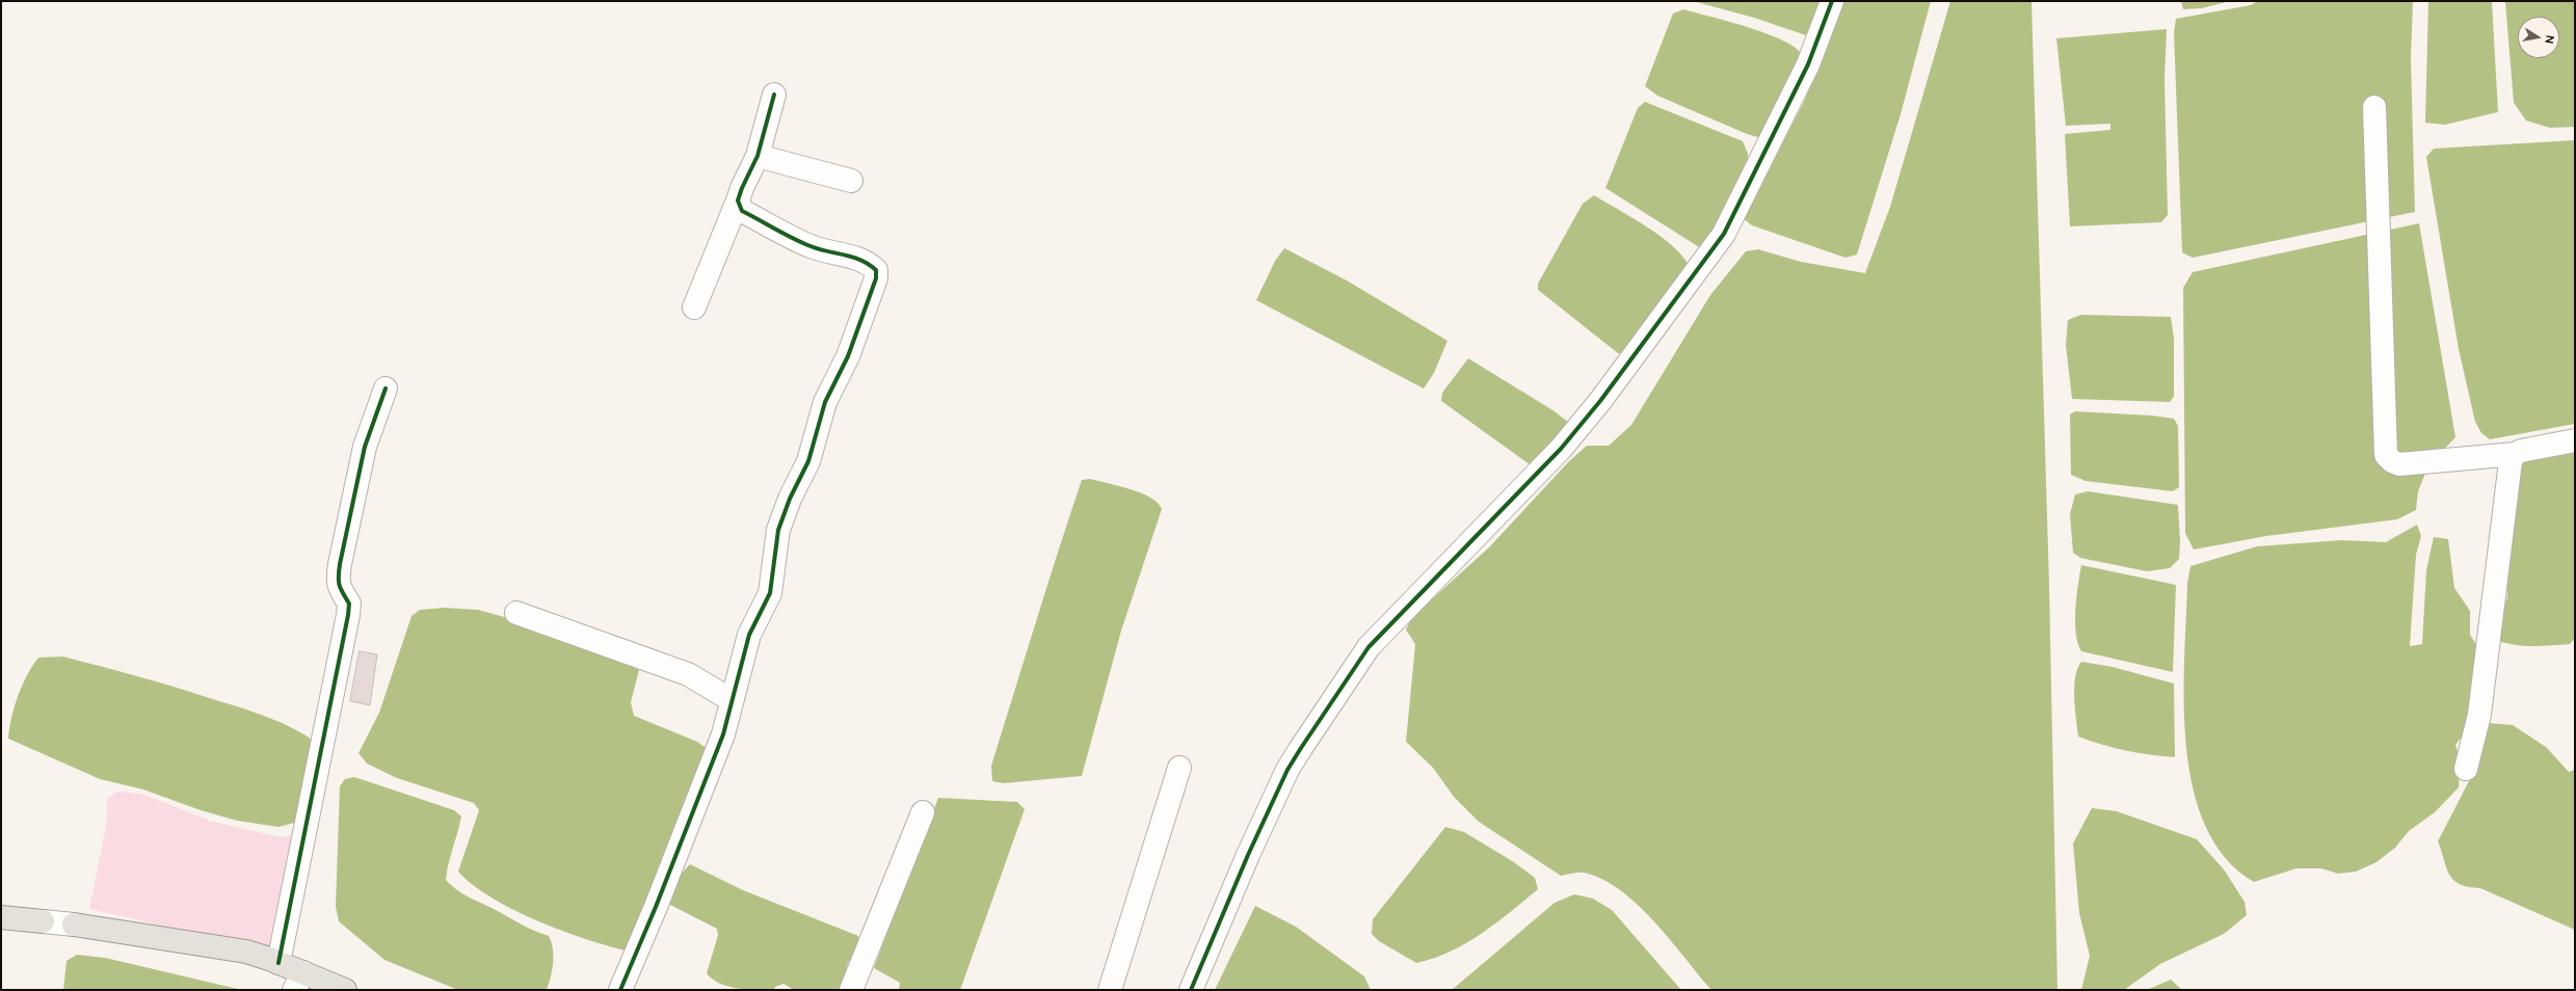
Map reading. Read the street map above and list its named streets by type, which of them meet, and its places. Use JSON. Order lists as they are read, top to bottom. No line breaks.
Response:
{"north":"right"}
